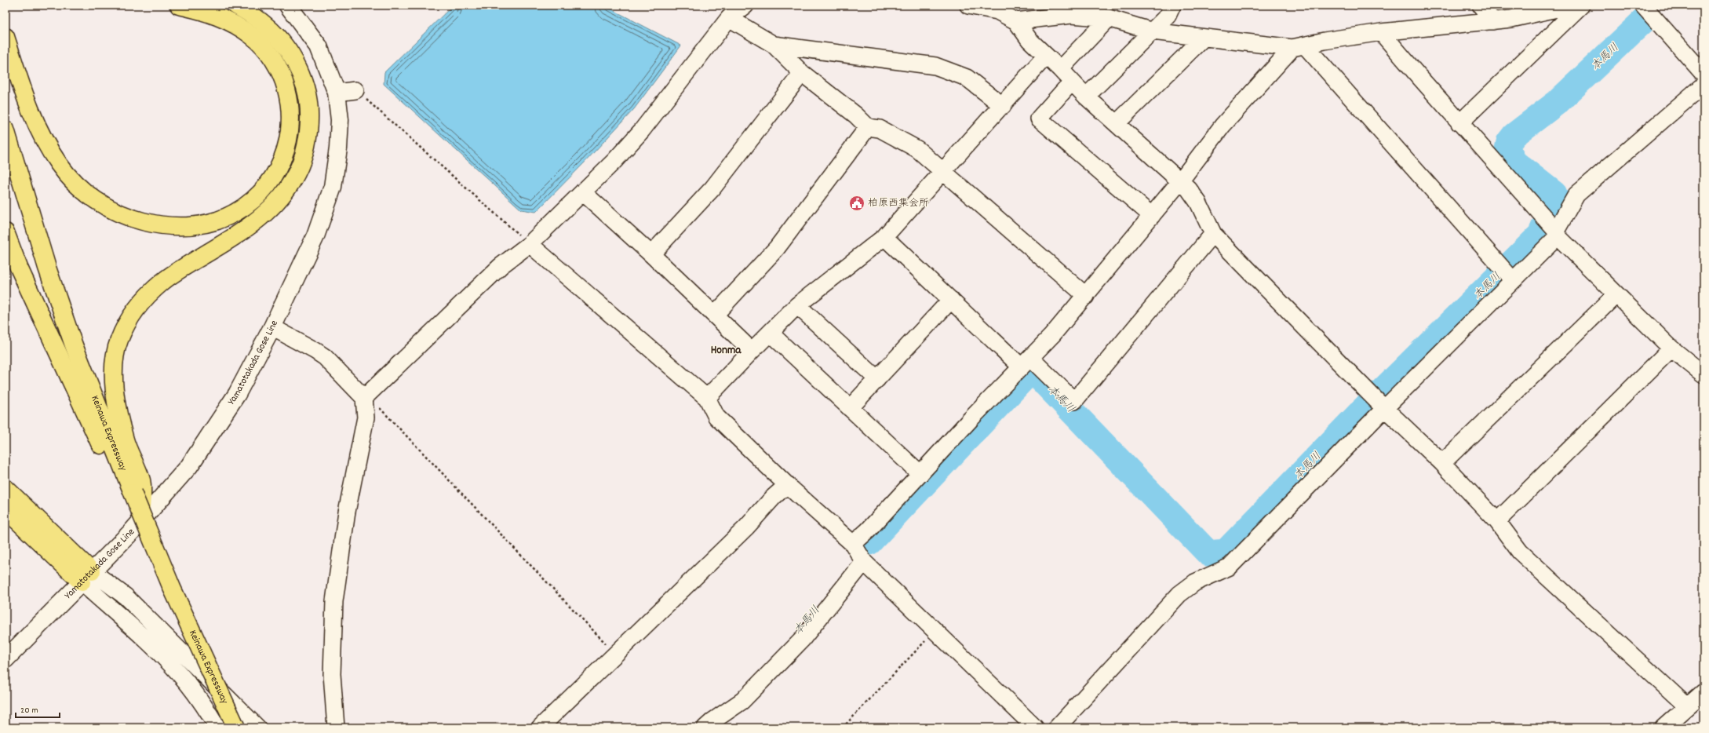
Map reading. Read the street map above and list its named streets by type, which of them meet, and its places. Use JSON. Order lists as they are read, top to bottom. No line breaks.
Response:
{"streets":{"highway":["Keinawa Expressway"],"main road":["Yamatotakada Gose Line"]},"districts":["Honma"],"water":["本馬川"],"places":{"public building":["柏原西集会所"]},"scale_bar":"20 m"}
